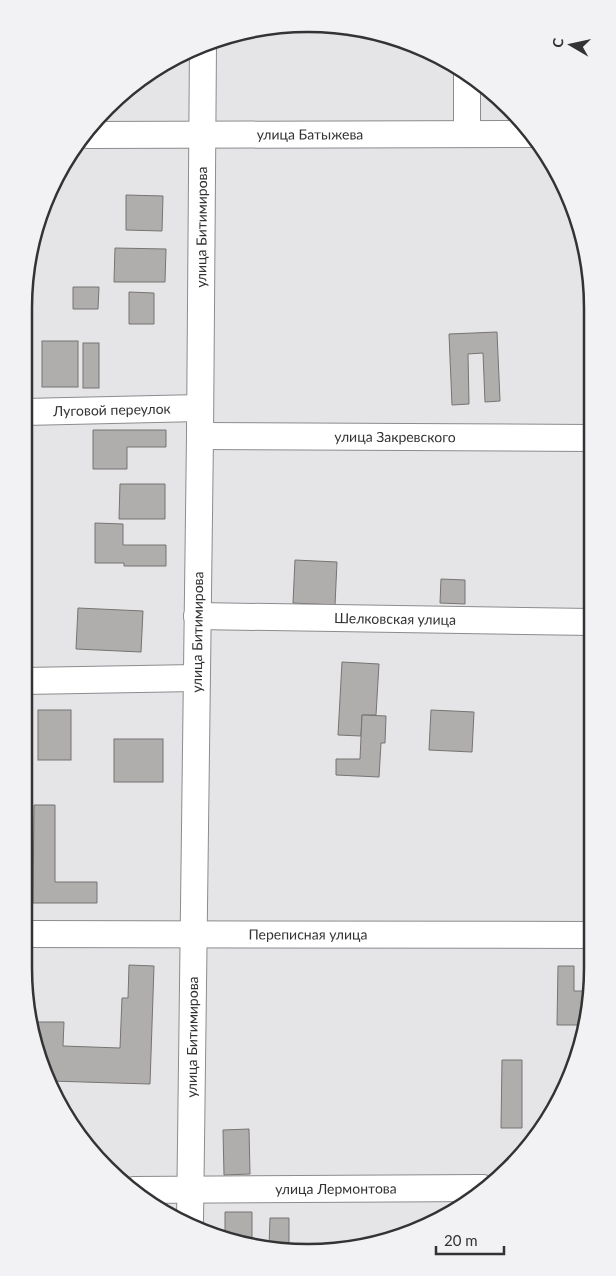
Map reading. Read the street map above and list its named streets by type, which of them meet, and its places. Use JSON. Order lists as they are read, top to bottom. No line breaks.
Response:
{"streets":{"street":["улица Батыжева","улица Битимирова","Луговой переулок","улица Закревского","Шелковская улица","Переписная улица","улица Лермонтова"]},"crossings":[["улица Батыжева","улица Битимирова"],["улица Битимирова","Луговой переулок"],["улица Битимирова","улица Закревского"],["улица Битимирова","Шелковская улица"],["улица Битимирова","Переписная улица"],["улица Битимирова","улица Лермонтова"]],"scale_bar":"20 m","north":"left"}
